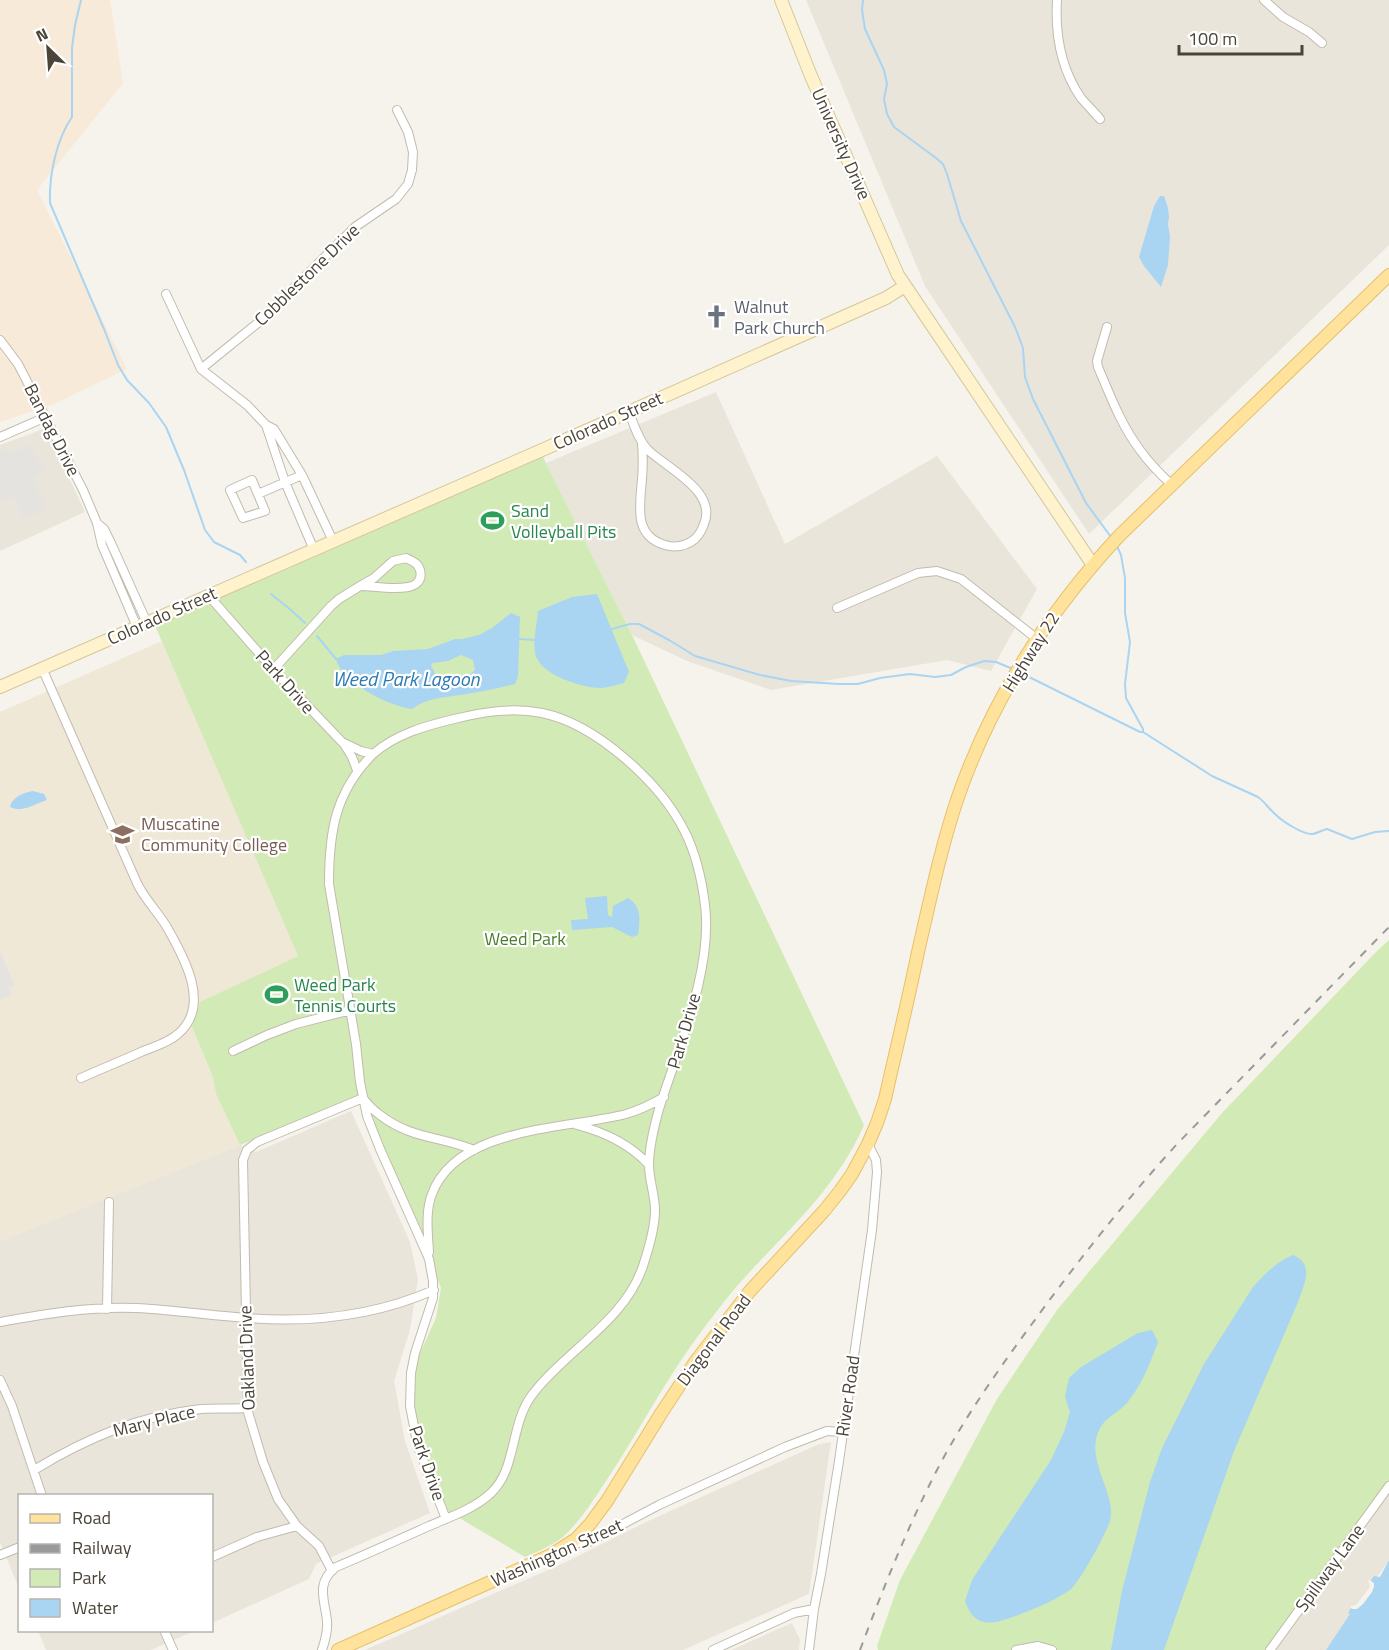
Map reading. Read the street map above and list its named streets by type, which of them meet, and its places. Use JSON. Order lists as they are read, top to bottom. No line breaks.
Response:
{"streets":{"main road":["Highway 22","Diagonal Road","Washington Street"],"street":["University Drive","Cobblestone Drive","Colorado Street","Bandag Drive","Park Drive","Oakland Drive","River Road","Mary Place","Spillway Lane"]},"crossings":[["University Drive","Colorado Street"],["Colorado Street","Bandag Drive"],["Colorado Street","Park Drive"],["Highway 22","Diagonal Road"],["Highway 22","River Road"],["Park Drive","Oakland Drive"],["Diagonal Road","River Road"],["Diagonal Road","Washington Street"],["Oakland Drive","Mary Place"],["River Road","Washington Street"]],"water":["Weed Park Lagoon"],"parks":["Weed Park"],"places":{"church":["Walnut Park Church"],"sports":["Sand Volleyball Pits","Weed Park Tennis Courts"],"school or university":["Muscatine Community College"]},"legend":["Road","Railway","Park","Water"],"scale_bar":"100 m","north":"top left"}
